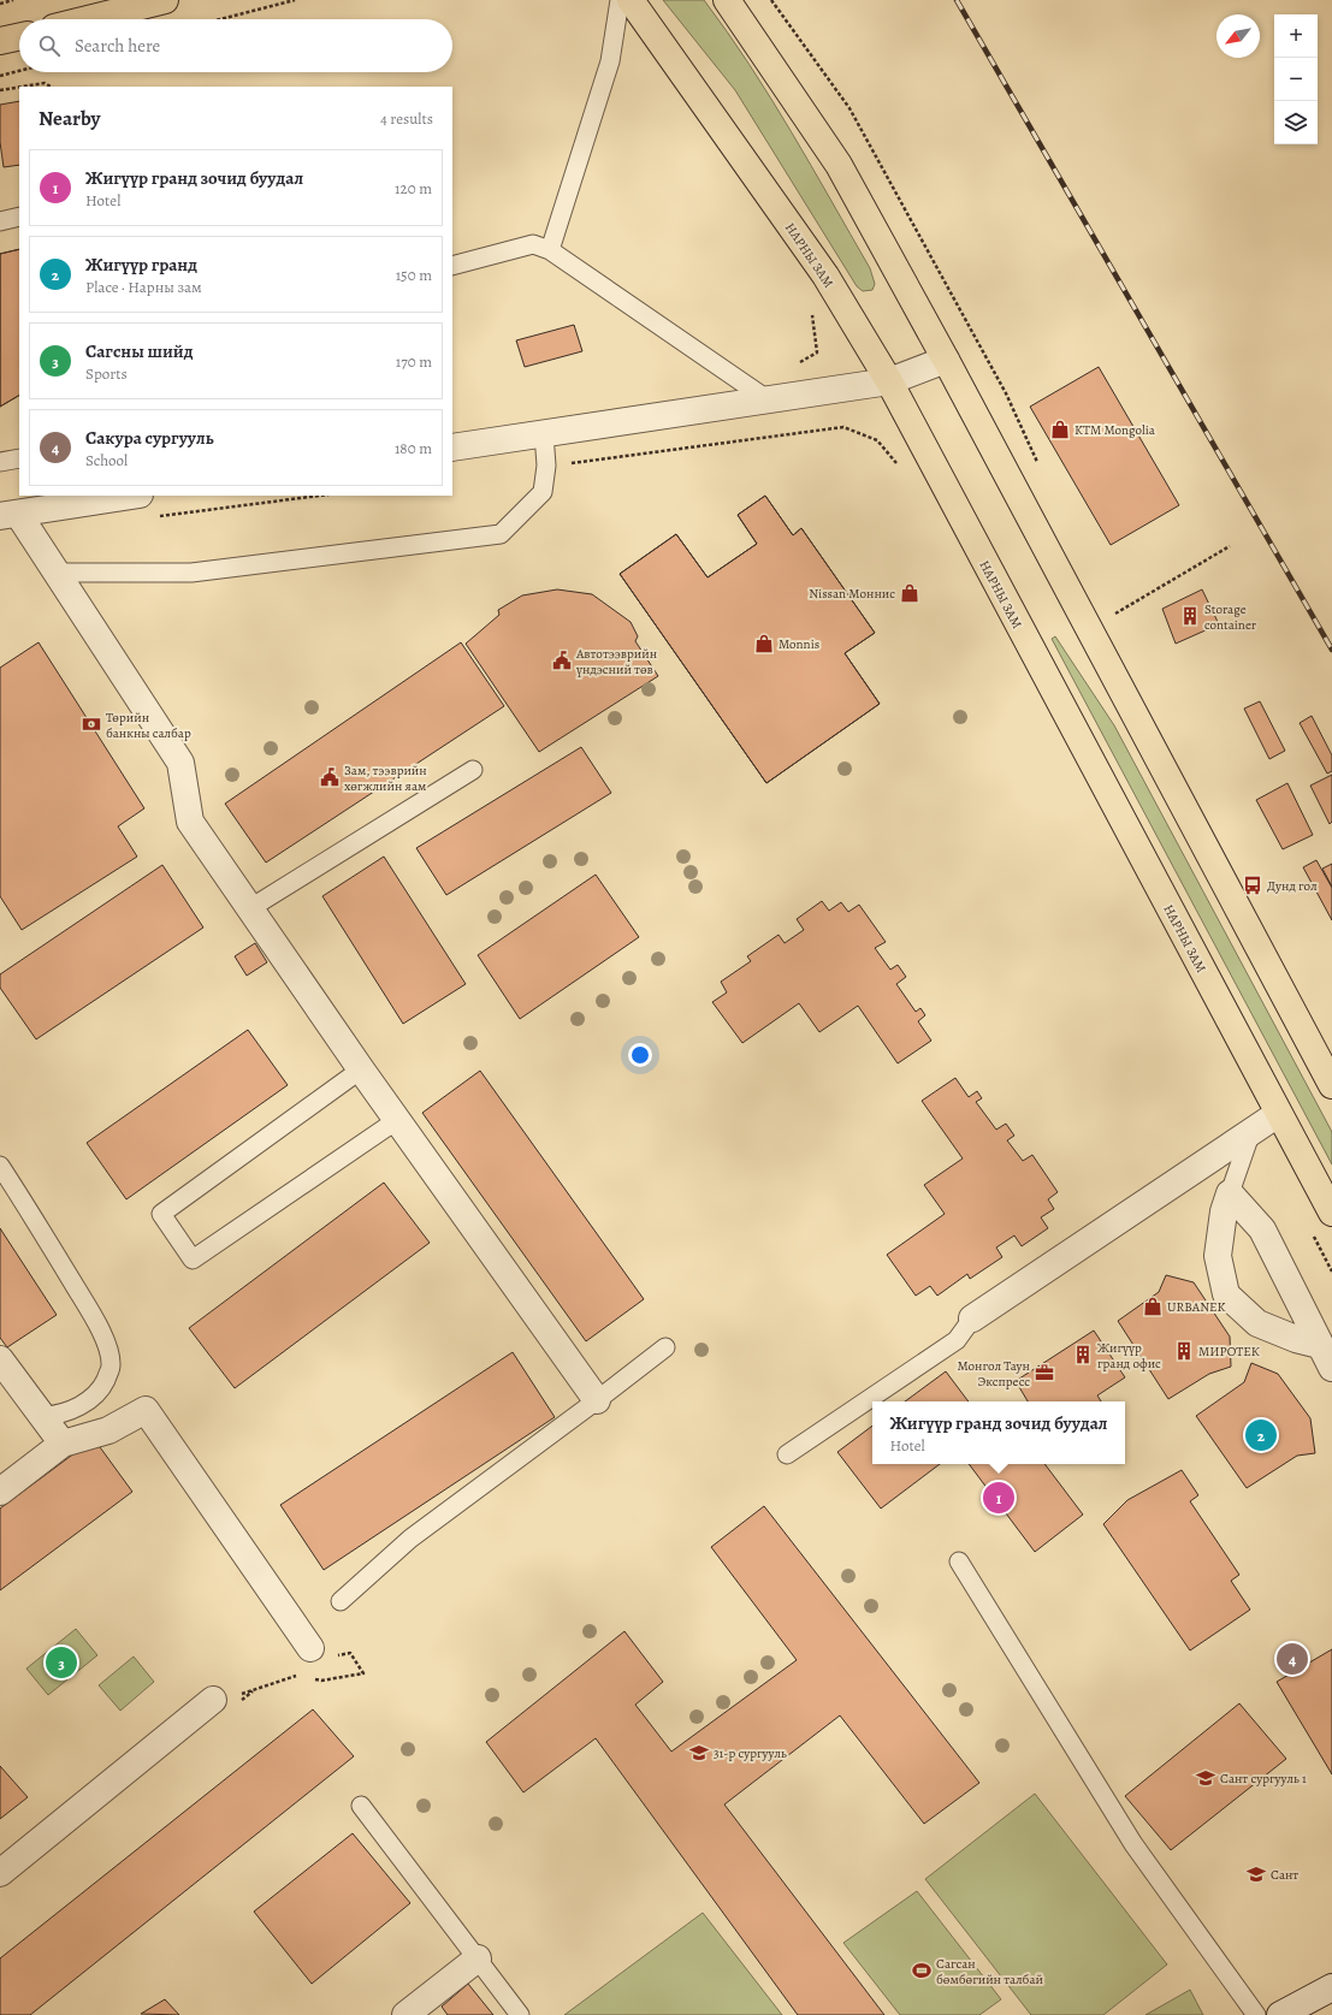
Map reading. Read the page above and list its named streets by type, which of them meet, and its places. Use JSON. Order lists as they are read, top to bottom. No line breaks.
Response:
{"streets":{"main road":["НАРНЫ ЗАМ"]},"places":{"shop":["KTM Mongolia","Nissan Моннис","Monnis","URBANEK"],"building":["Storage container","МИРОТЕК","Жигүүр гранд офис"],"public building":["Автотээврийн үндэсний төв","Зам, тээврийн хөгжлийн яам"],"bank":["Төрийн банкны салбар"],"bus stop":["Дунд гол"],"office":["Монгол Таун Экспресс"],"school or university":["31-р сургууль","Сант сургууль 1","Сант"],"sports":["Сагсан бөмбөгийн талбай"]},"north":"bottom left","page":{"map_buttons":["+","−"],"search":"Search here","heading":["Nearby","4 results"],"list":[{"mark":"1","name":"Жигүүр гранд зочид буудал","note":"Hotel","value":"120 m"},{"mark":"2","name":"Жигүүр гранд","note":"Place · Нарны зам","value":"150 m"},{"mark":"3","name":"Сагсны шийд","note":"Sports","value":"170 m"},{"mark":"4","name":"Сакура сургууль","note":"School","value":"180 m"}],"popup":["Жигүүр гранд зочид буудал","Hotel"],"pins":["2","1","4","3"]}}
